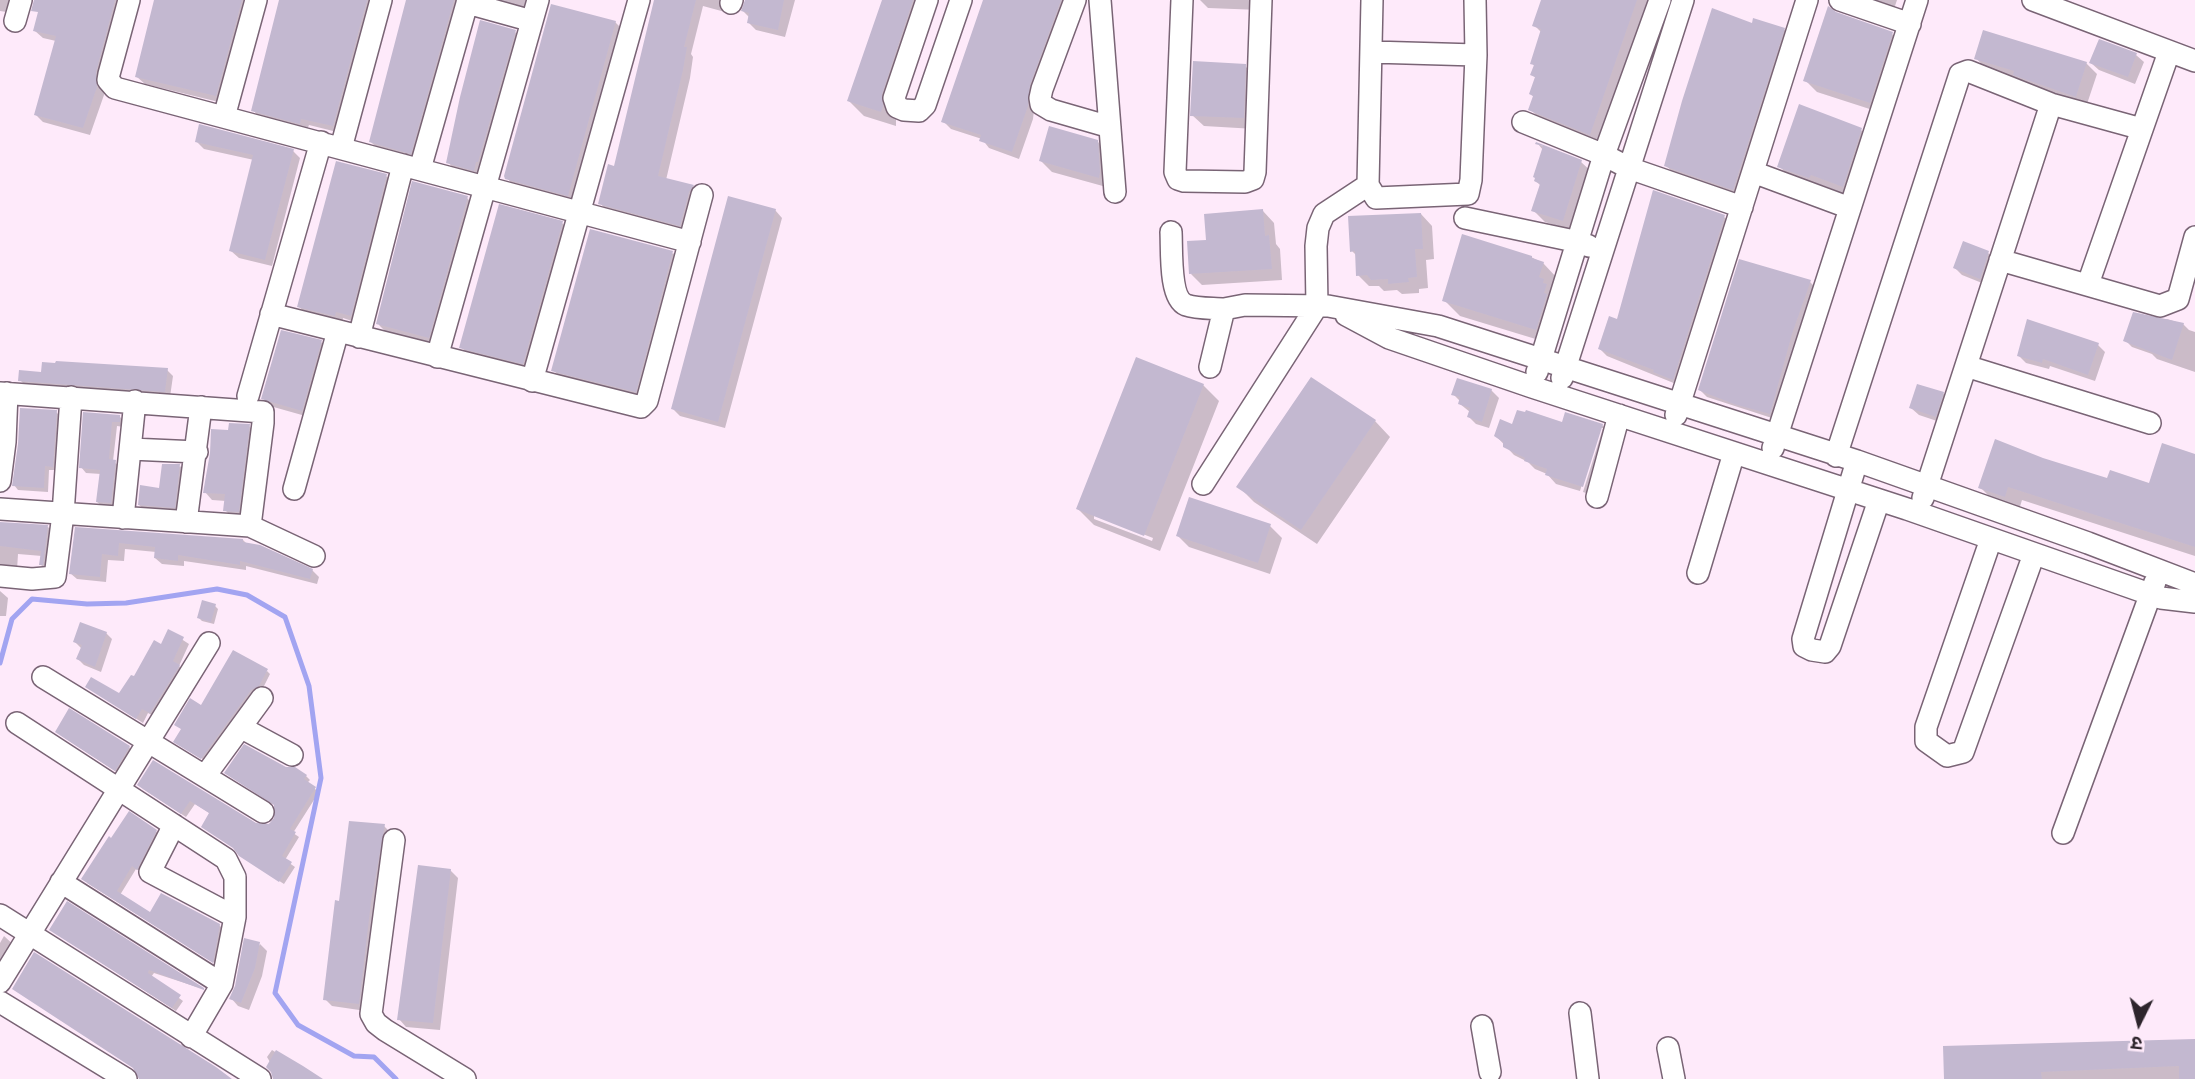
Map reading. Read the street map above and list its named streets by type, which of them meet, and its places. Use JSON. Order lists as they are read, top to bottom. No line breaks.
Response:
{"north":"bottom"}
